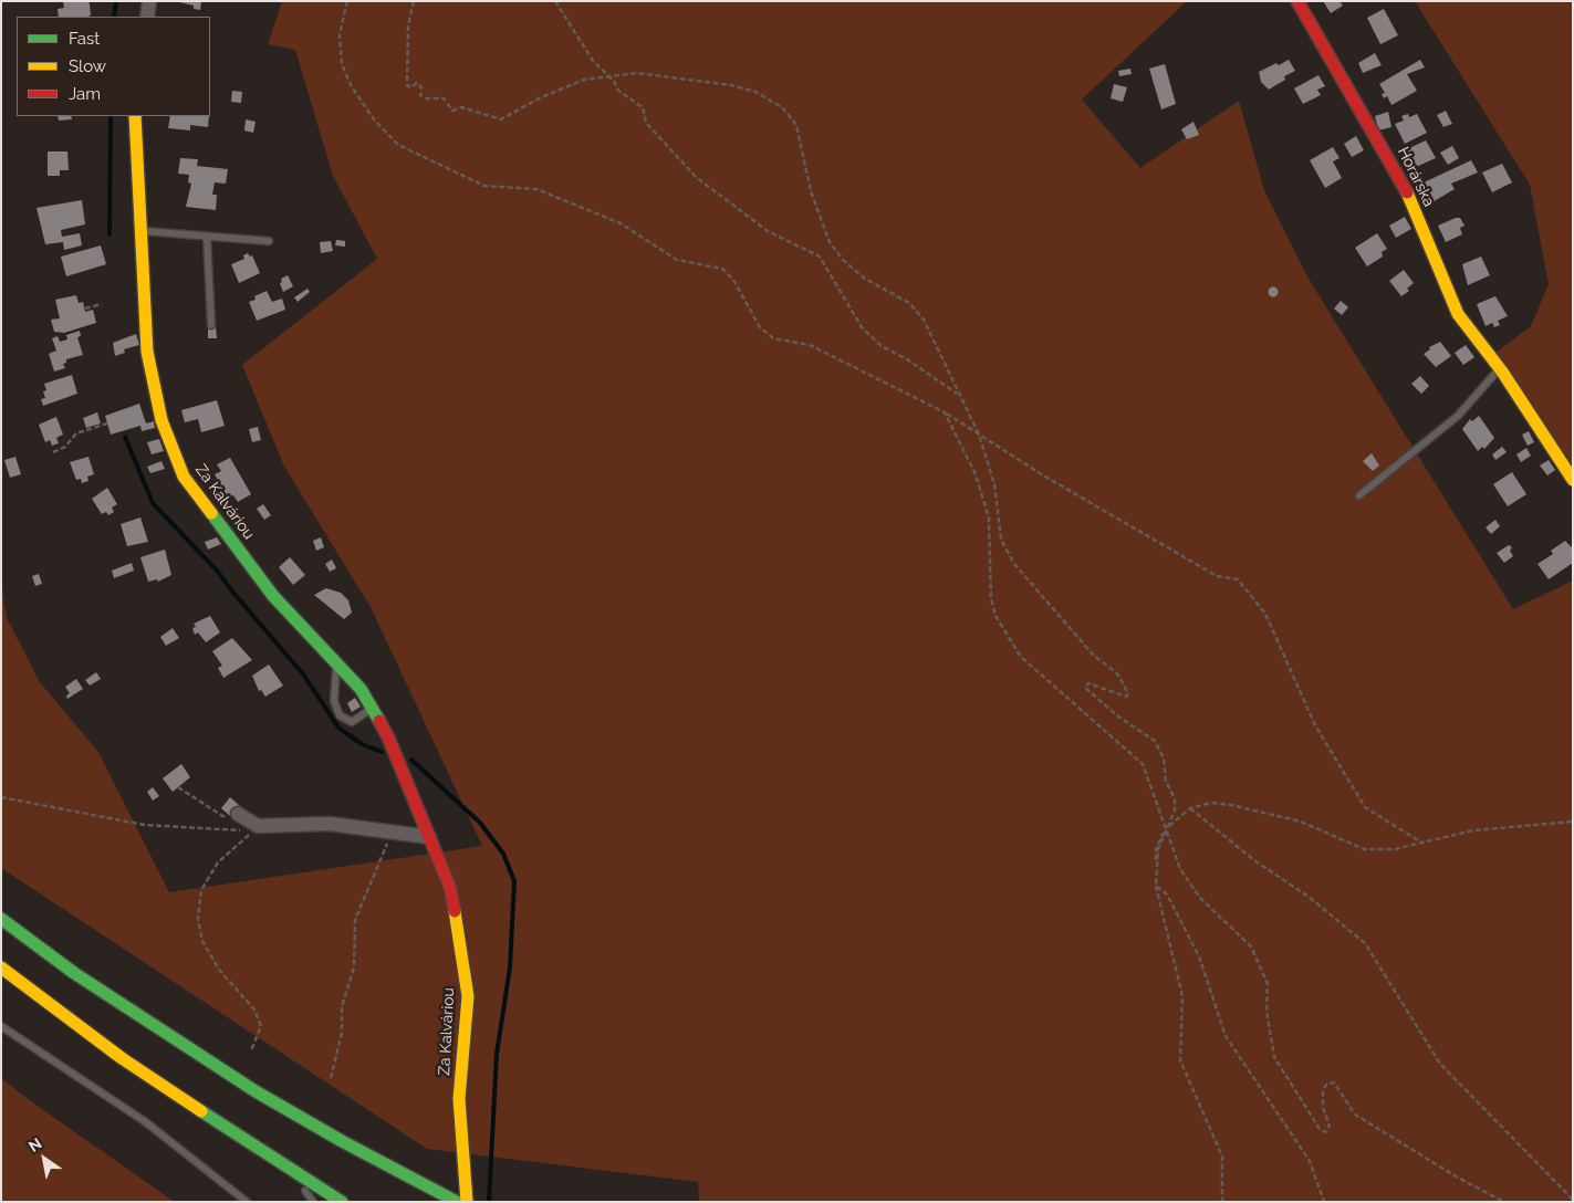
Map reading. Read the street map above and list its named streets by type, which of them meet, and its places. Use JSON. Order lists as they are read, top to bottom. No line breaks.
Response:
{"streets":{"main road":["Horárska","Za Kalváriou"]},"legend":["Fast","Slow","Jam"],"north":"top left"}
